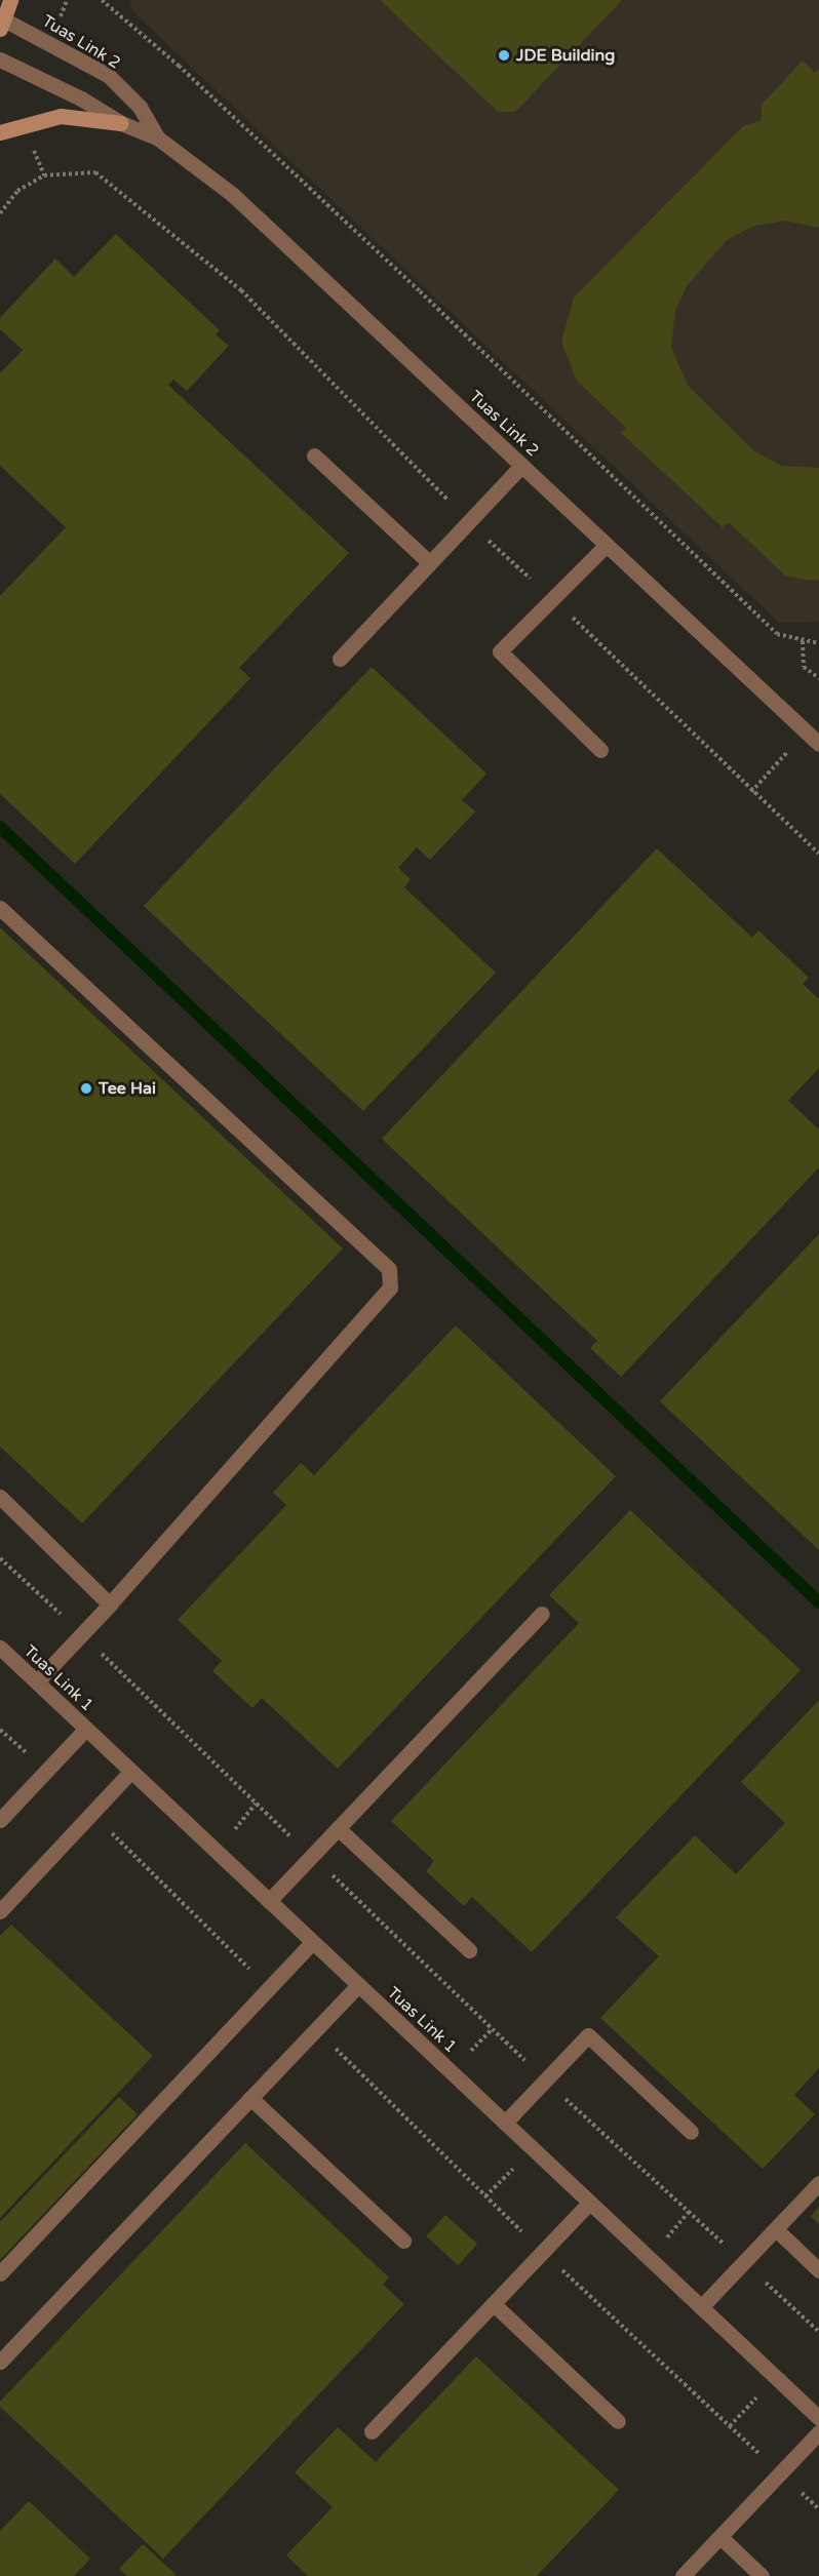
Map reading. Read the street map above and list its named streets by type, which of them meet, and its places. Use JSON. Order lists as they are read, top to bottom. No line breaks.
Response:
{"streets":{"street":["Tuas Link 2","Tuas Link 1"]},"places":["JDE Building","Tee Hai"]}
